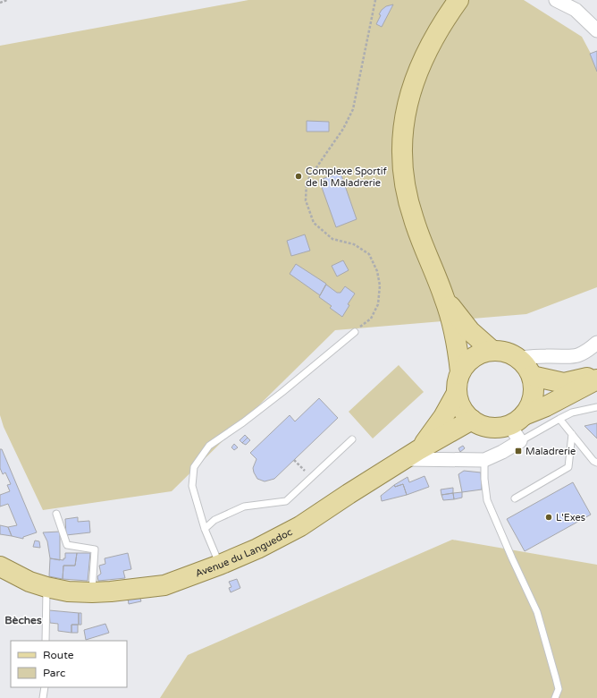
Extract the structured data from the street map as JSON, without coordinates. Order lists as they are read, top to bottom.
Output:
{
  "streets": {
    "main road": ["Avenue du Languedoc"]
  },
  "districts": ["Bèches"],
  "places": {
    "other": ["Complexe Sportif de la Maladrerie", "L'Exes"],
    "transit": ["Maladrerie"]
  },
  "legend": ["Route", "Parc"]
}
